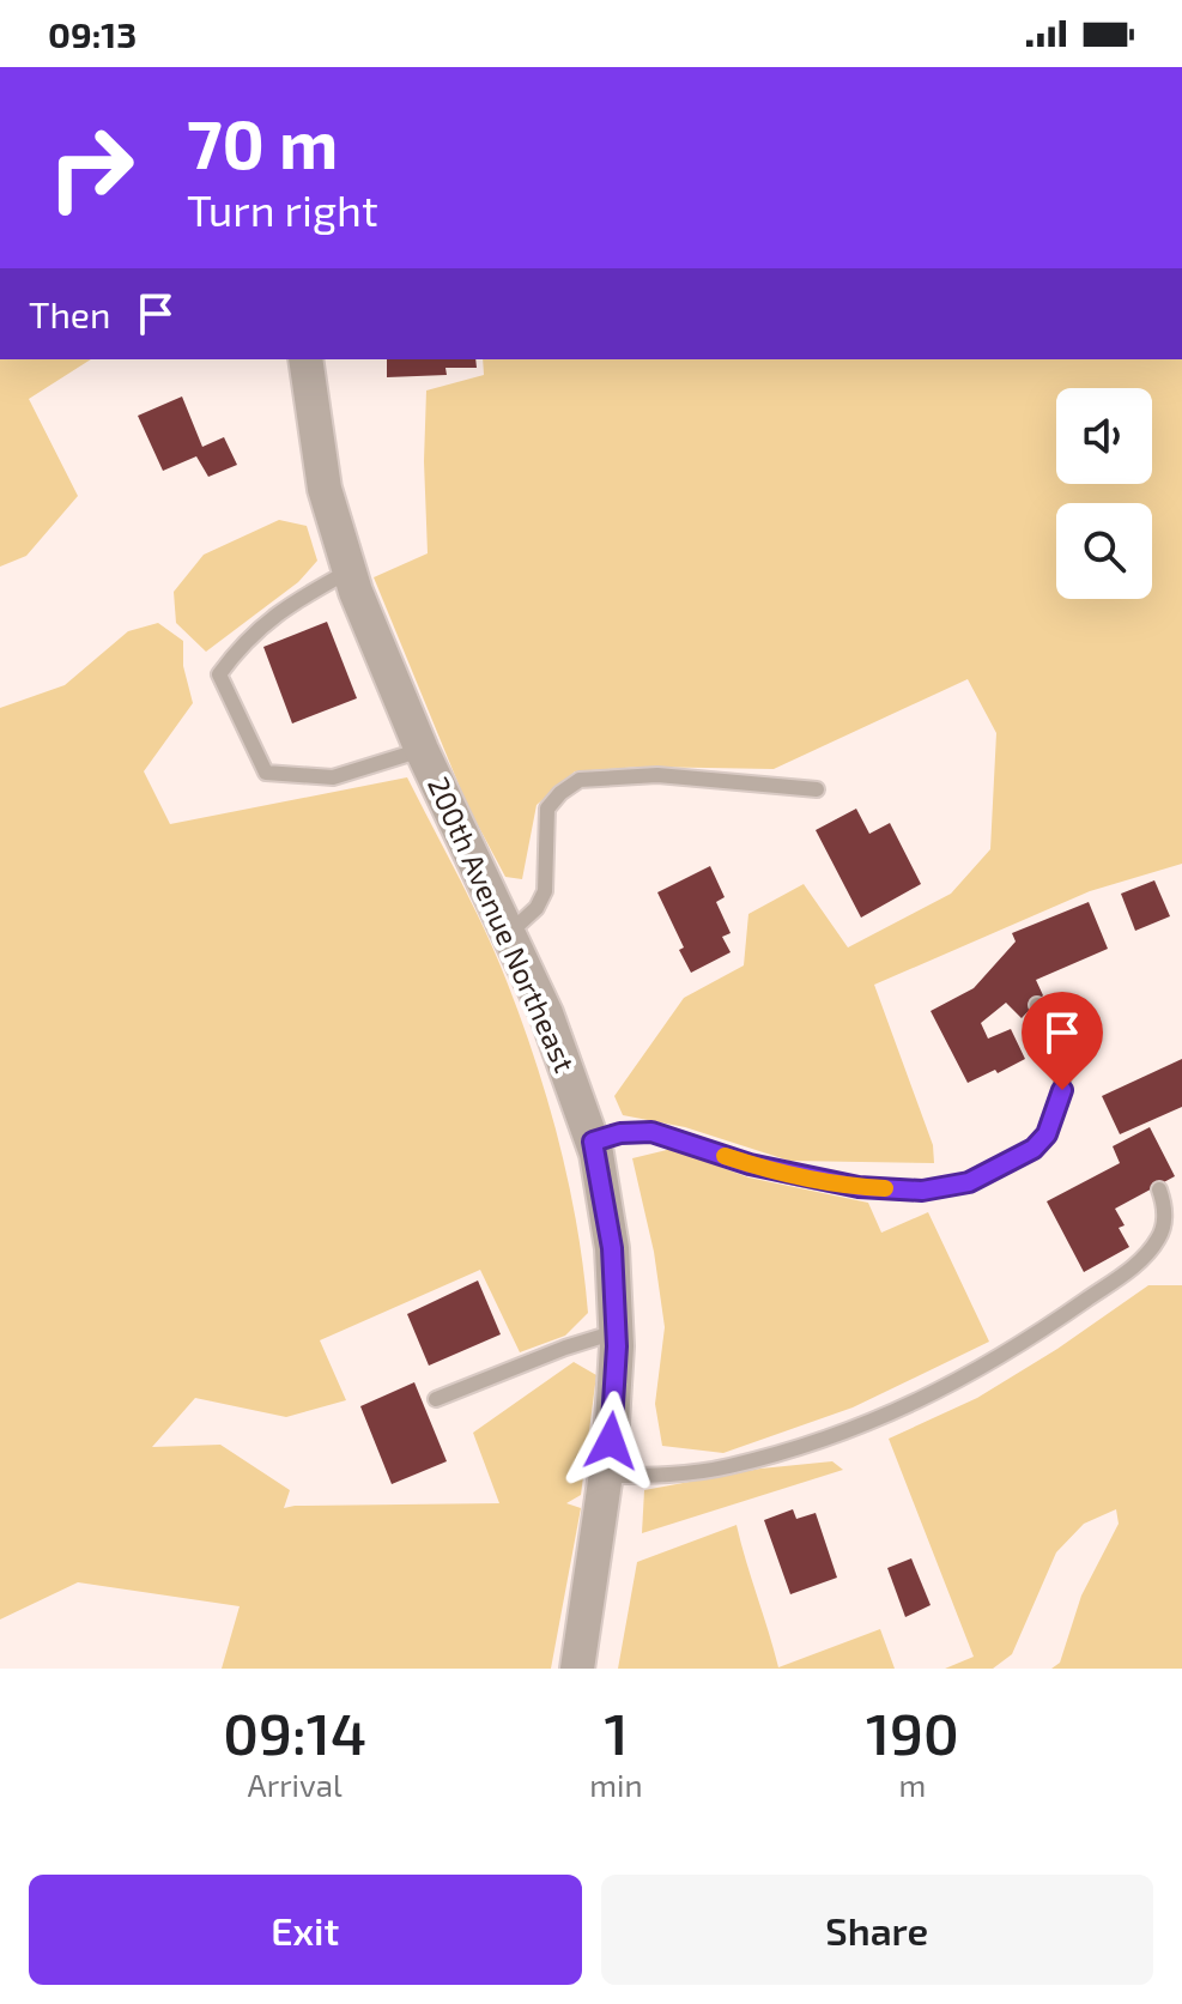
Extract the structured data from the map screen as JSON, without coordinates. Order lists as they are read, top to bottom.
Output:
{
  "streets": {
    "street": ["200th Avenue Northeast"]
  },
  "page": {
    "status": "09:13",
    "turn": ["70 m", "Turn right"],
    "then": "Then",
    "eta": [
      "09:14",
      "Arrival",
      "1",
      "min",
      "190",
      "m"
    ],
    "buttons": ["Exit", "Share"]
  }
}
